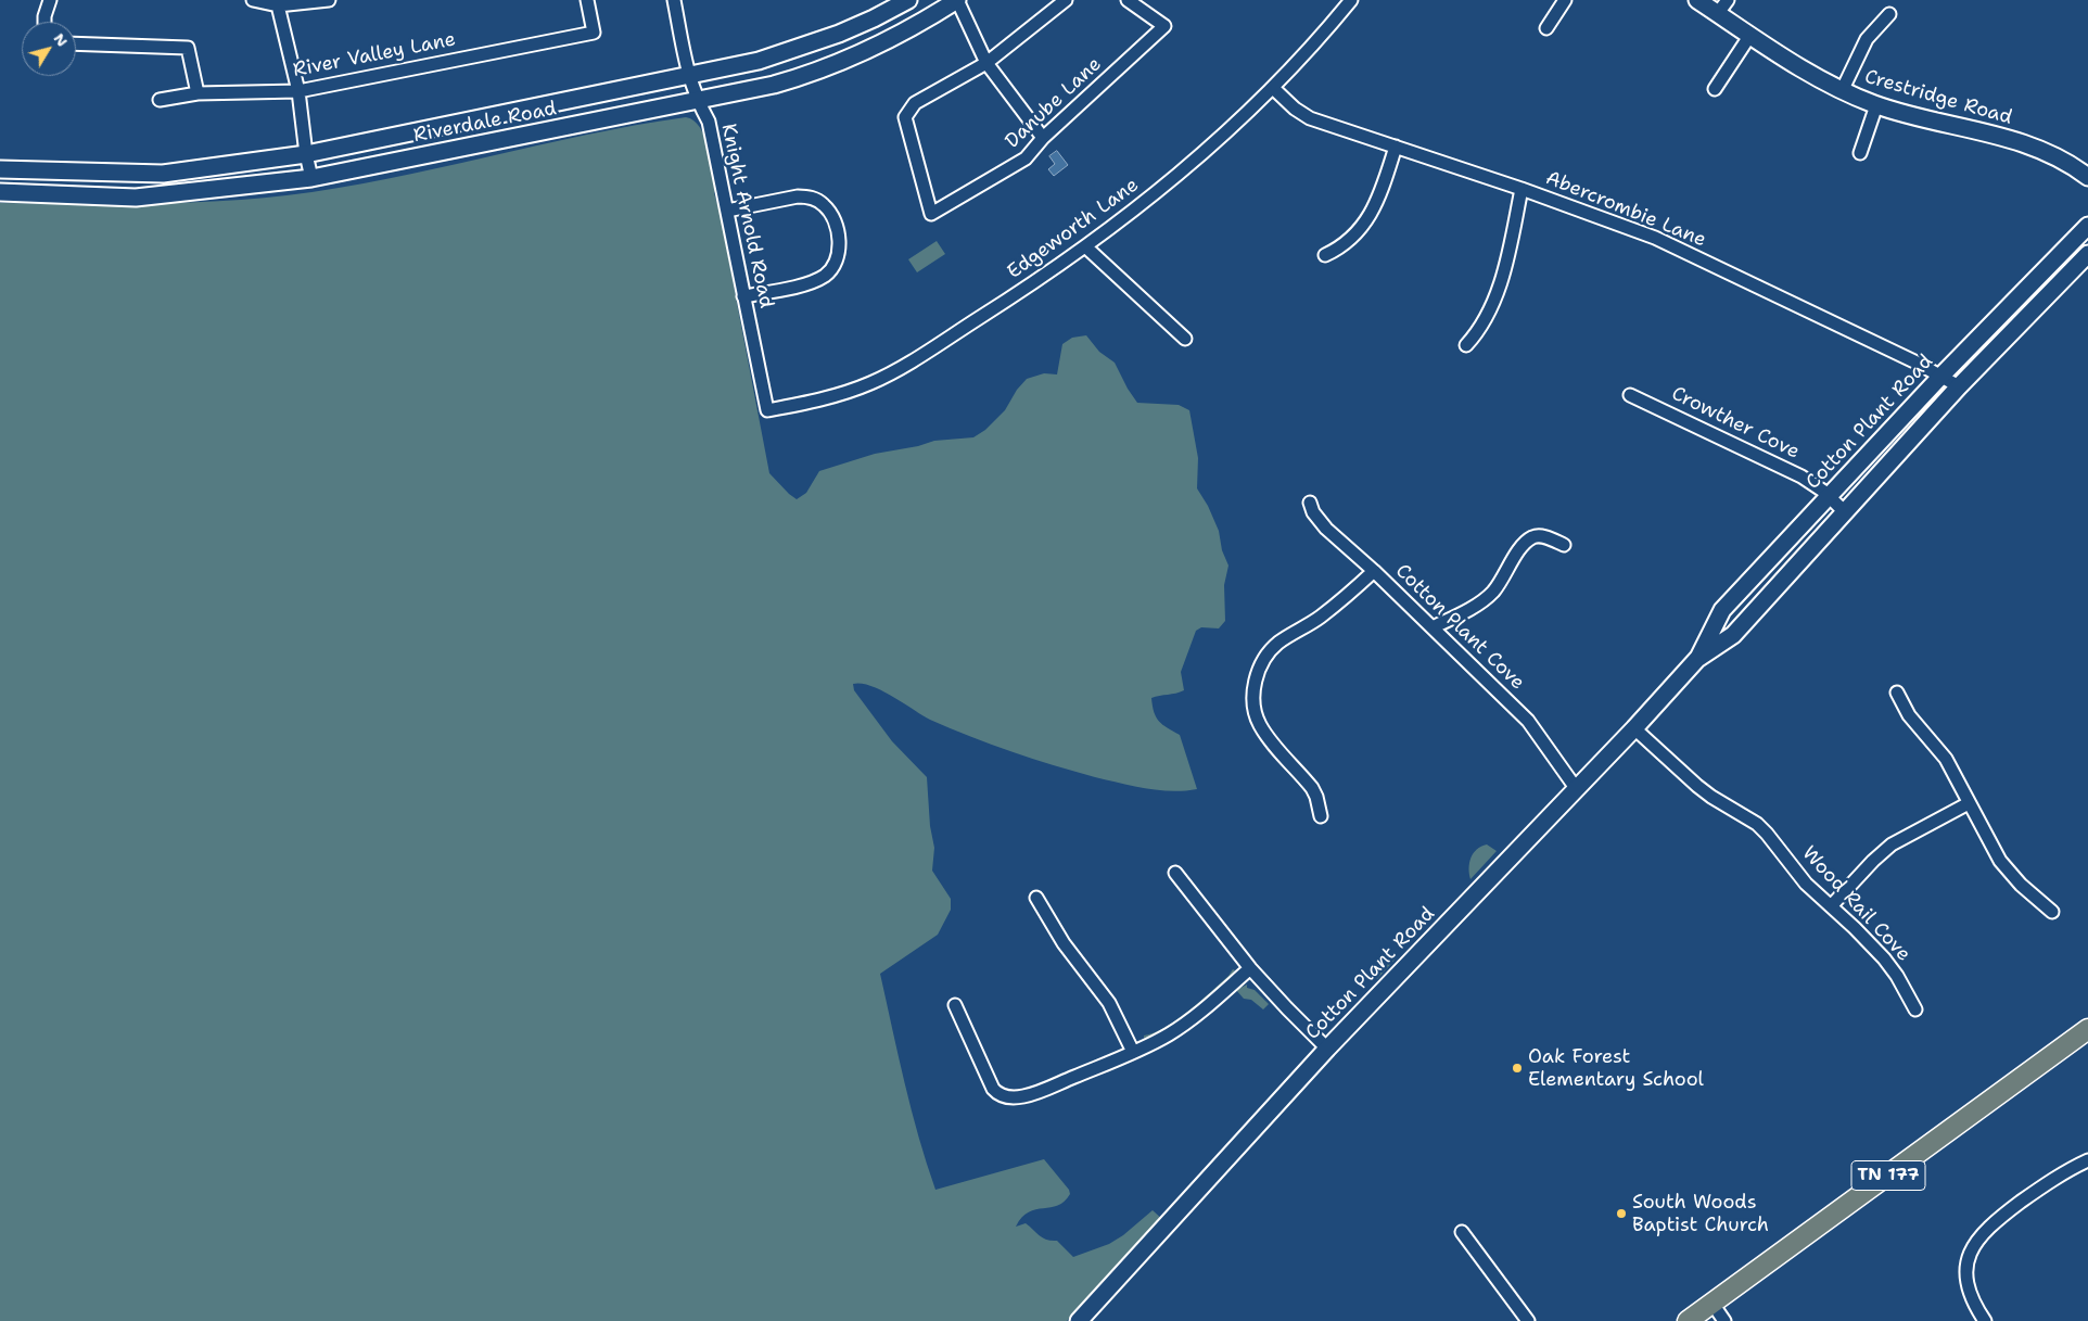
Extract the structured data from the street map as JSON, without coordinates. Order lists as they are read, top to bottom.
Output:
{
  "streets": {
    "main road": ["TN 177"],
    "street": [
      "River Valley Lane",
      "Crestridge Road",
      "Danube Lane",
      "Riverdale Road",
      "Abercrombie Lane",
      "Knight Arnold Road",
      "Edgeworth Lane",
      "Cotton Plant Road",
      "Crowther Cove",
      "Cotton Plant Cove",
      "Wood Rail Cove"
    ]
  },
  "crossings": [
    ["Riverdale Road", "Knight Arnold Road"],
    ["Abercrombie Lane", "Edgeworth Lane"],
    ["Abercrombie Lane", "Cotton Plant Road"],
    ["Knight Arnold Road", "Edgeworth Lane"],
    ["Cotton Plant Road", "Crowther Cove"],
    ["Cotton Plant Road", "Cotton Plant Cove"],
    ["Cotton Plant Road", "Wood Rail Cove"]
  ],
  "places": ["Oak Forest Elementary School", "South Woods Baptist Church"],
  "north": "top right"
}
